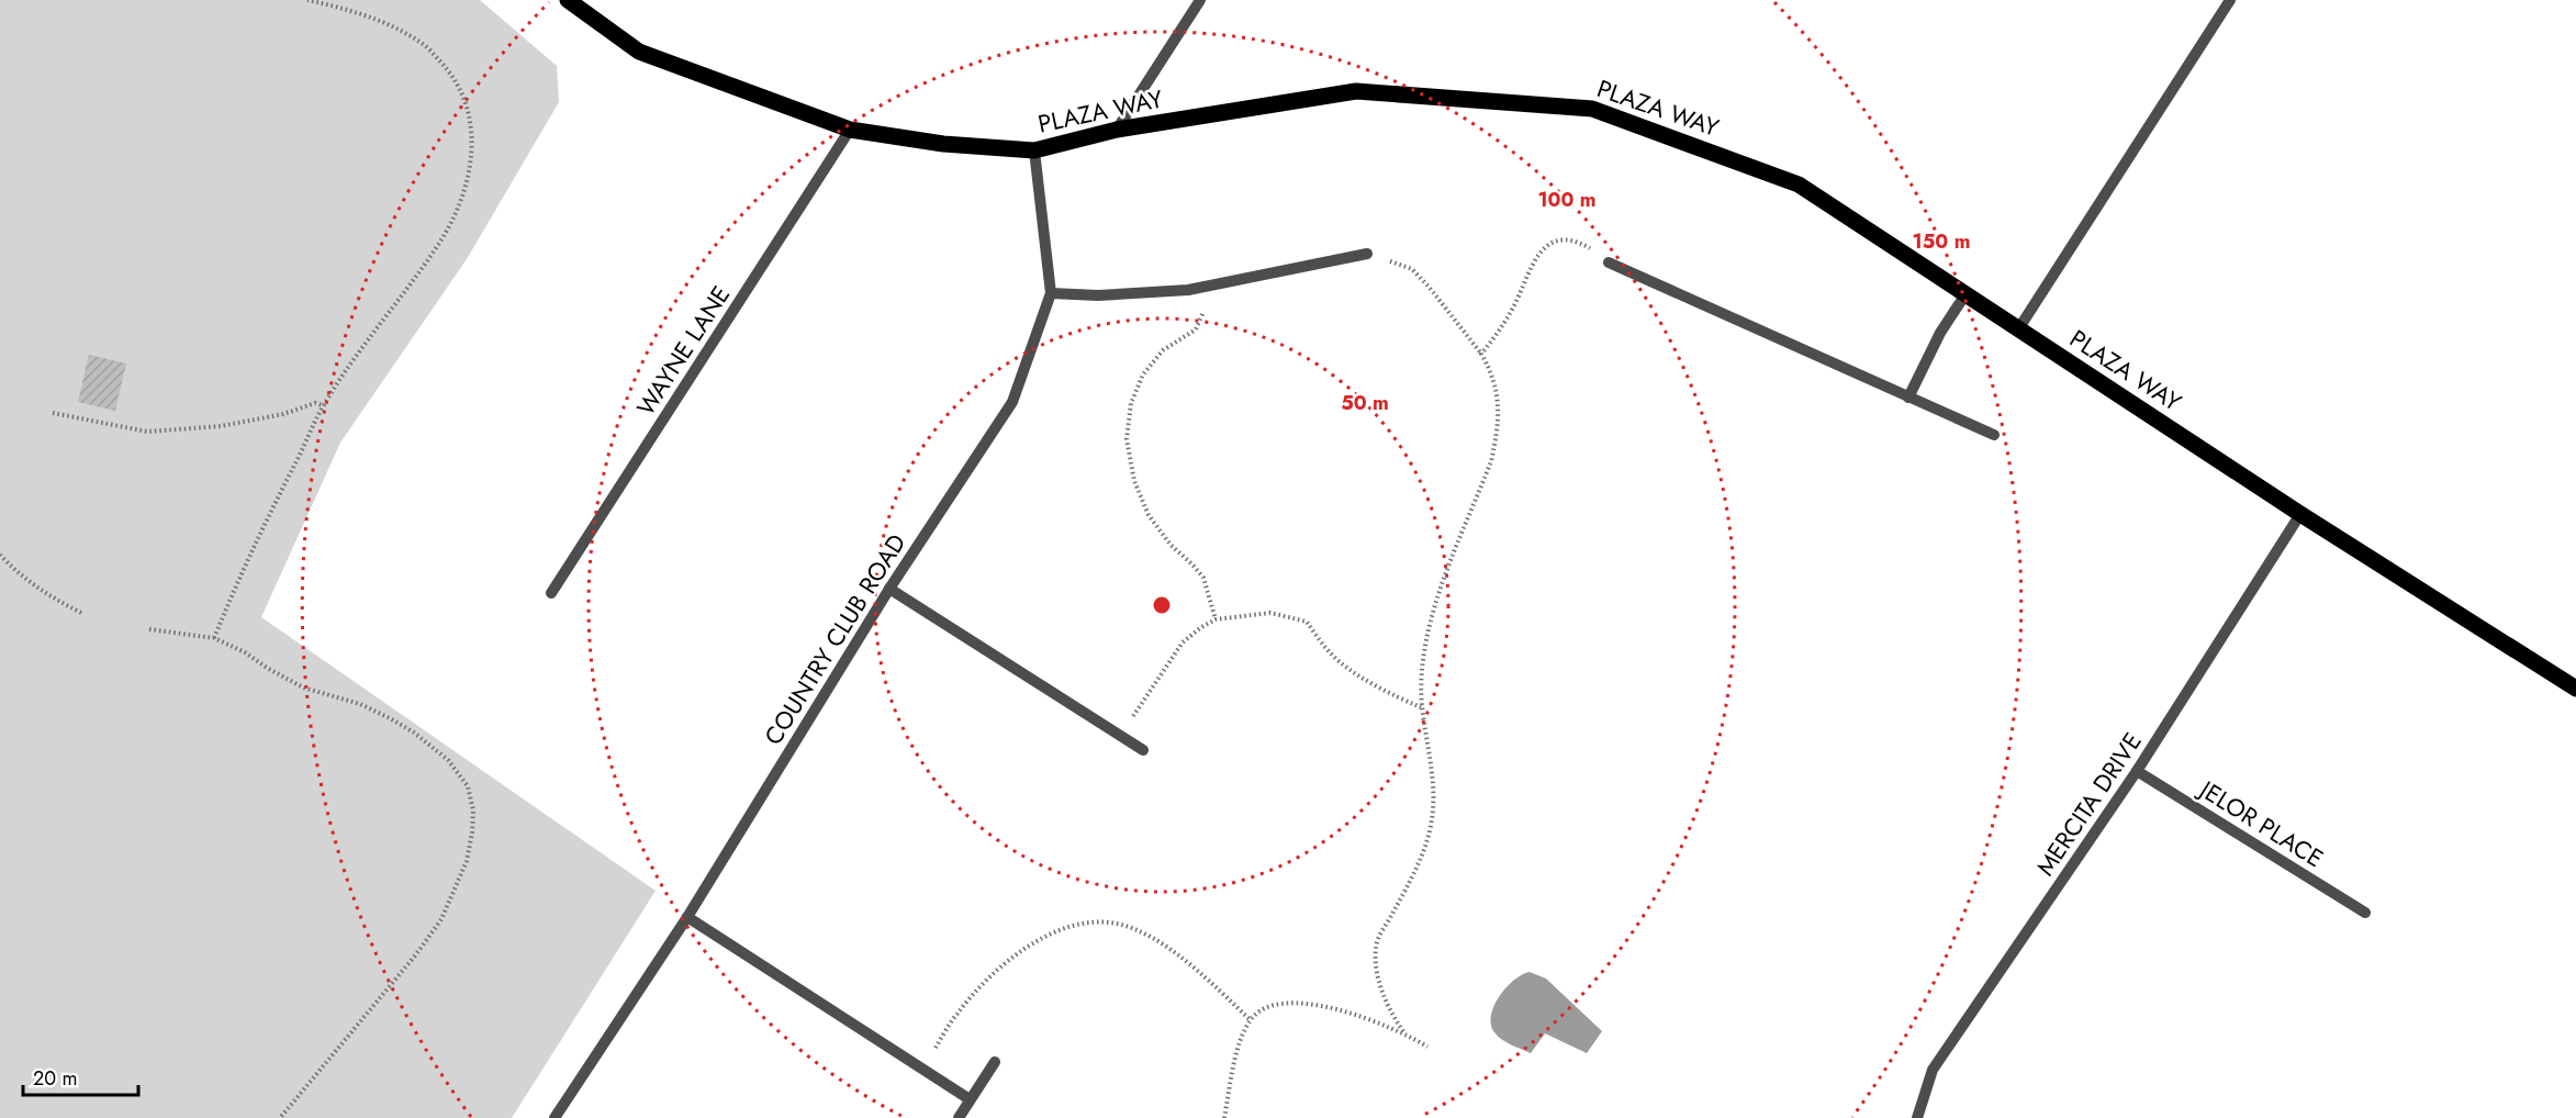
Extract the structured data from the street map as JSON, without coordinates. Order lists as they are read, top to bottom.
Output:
{
  "streets": {
    "main road": ["PLAZA WAY"],
    "street": [
      "WAYNE LANE",
      "COUNTRY CLUB ROAD",
      "MERCITA DRIVE",
      "JELOR PLACE"
    ]
  },
  "crossings": [
    ["PLAZA WAY", "WAYNE LANE"],
    ["PLAZA WAY", "COUNTRY CLUB ROAD"],
    ["PLAZA WAY", "MERCITA DRIVE"],
    ["MERCITA DRIVE", "JELOR PLACE"]
  ],
  "scale_bar": "20 m",
  "rings": ["100 m", "150 m", "50 m"]
}
